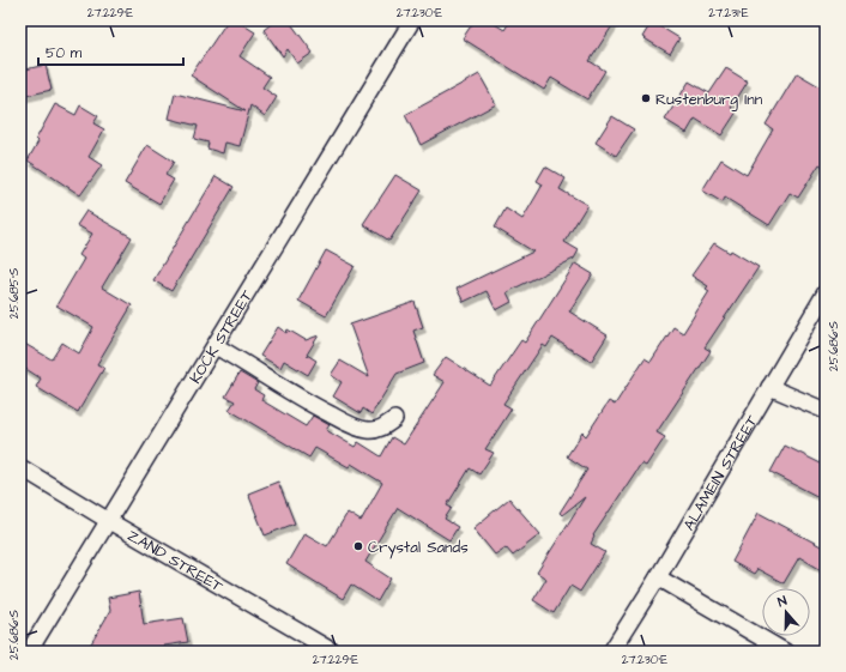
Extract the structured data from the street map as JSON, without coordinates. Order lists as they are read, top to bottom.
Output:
{
  "streets": {
    "street": ["KOCK STREET", "ALAMEIN STREET", "ZAND STREET"]
  },
  "crossings": [
    ["KOCK STREET", "ZAND STREET"]
  ],
  "places": ["Rustenburg Inn", "Crystal Sands"],
  "scale_bar": "50 m",
  "north": "top",
  "coordinates": [
    "27.229°E",
    "27.230°E",
    "27.231°E",
    "25.685°S",
    "25.686°S"
  ]
}
